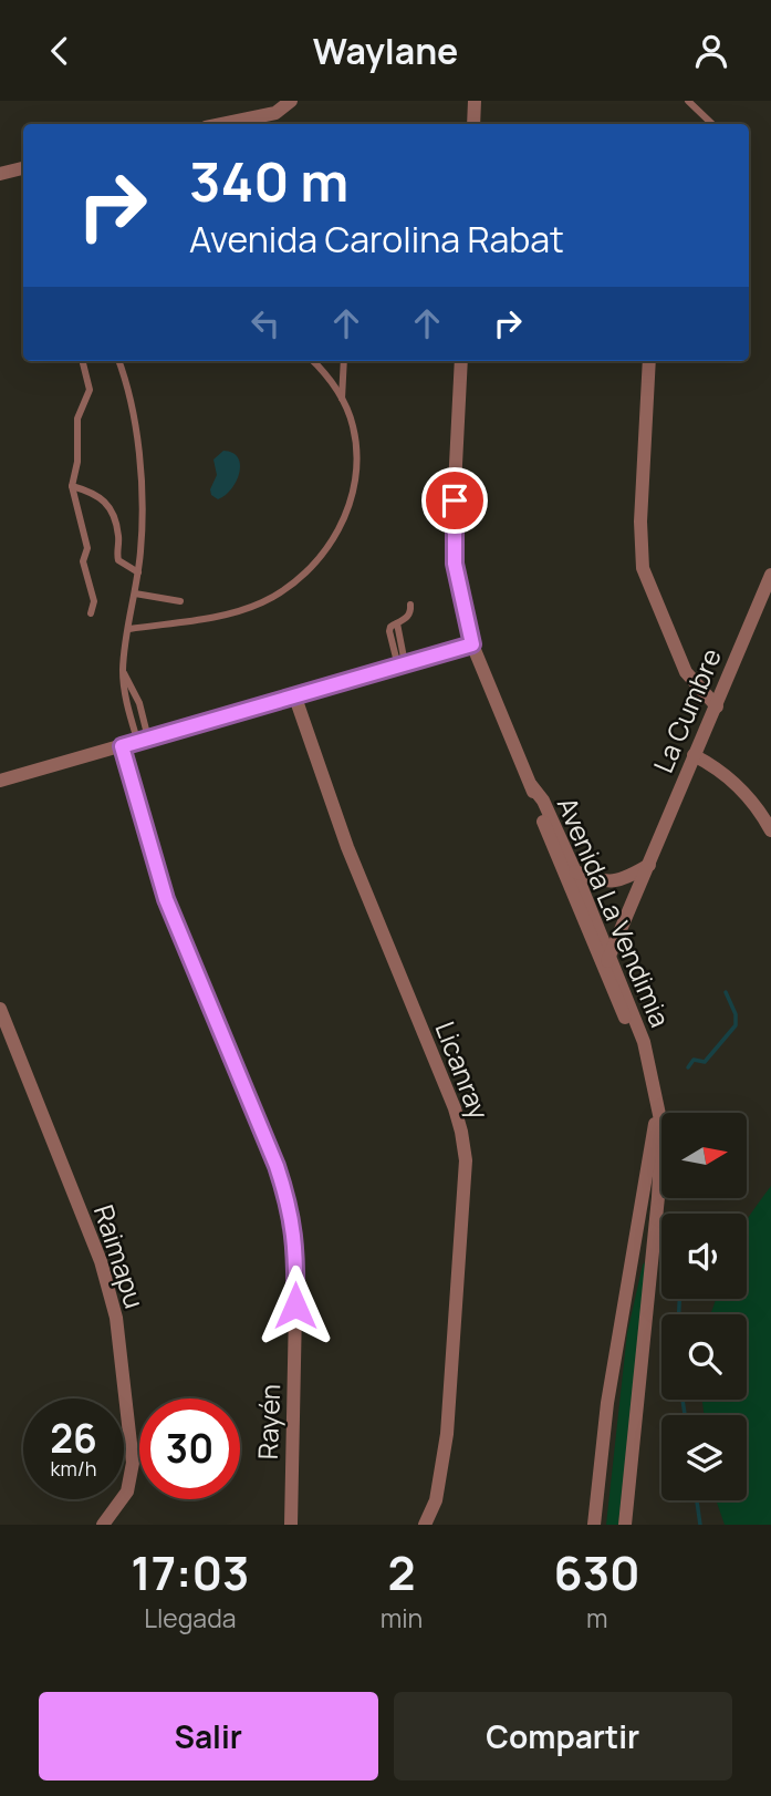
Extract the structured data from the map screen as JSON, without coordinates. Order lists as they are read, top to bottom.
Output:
{
  "streets": {
    "street": [
      "La Cumbre",
      "Avenida La Vendimia",
      "Licanray",
      "Raimapu",
      "Rayén"
    ]
  },
  "crossings": [
    ["La Cumbre", "Avenida La Vendimia"]
  ],
  "north": "right",
  "page": {
    "header": "Waylane",
    "turn": ["340 m", "Avenida Carolina Rabat"],
    "speed": "26 km/h",
    "limit": "30",
    "eta": [
      "17:03",
      "Llegada",
      "2",
      "min",
      "630",
      "m"
    ],
    "buttons": ["Salir", "Compartir"]
  }
}
